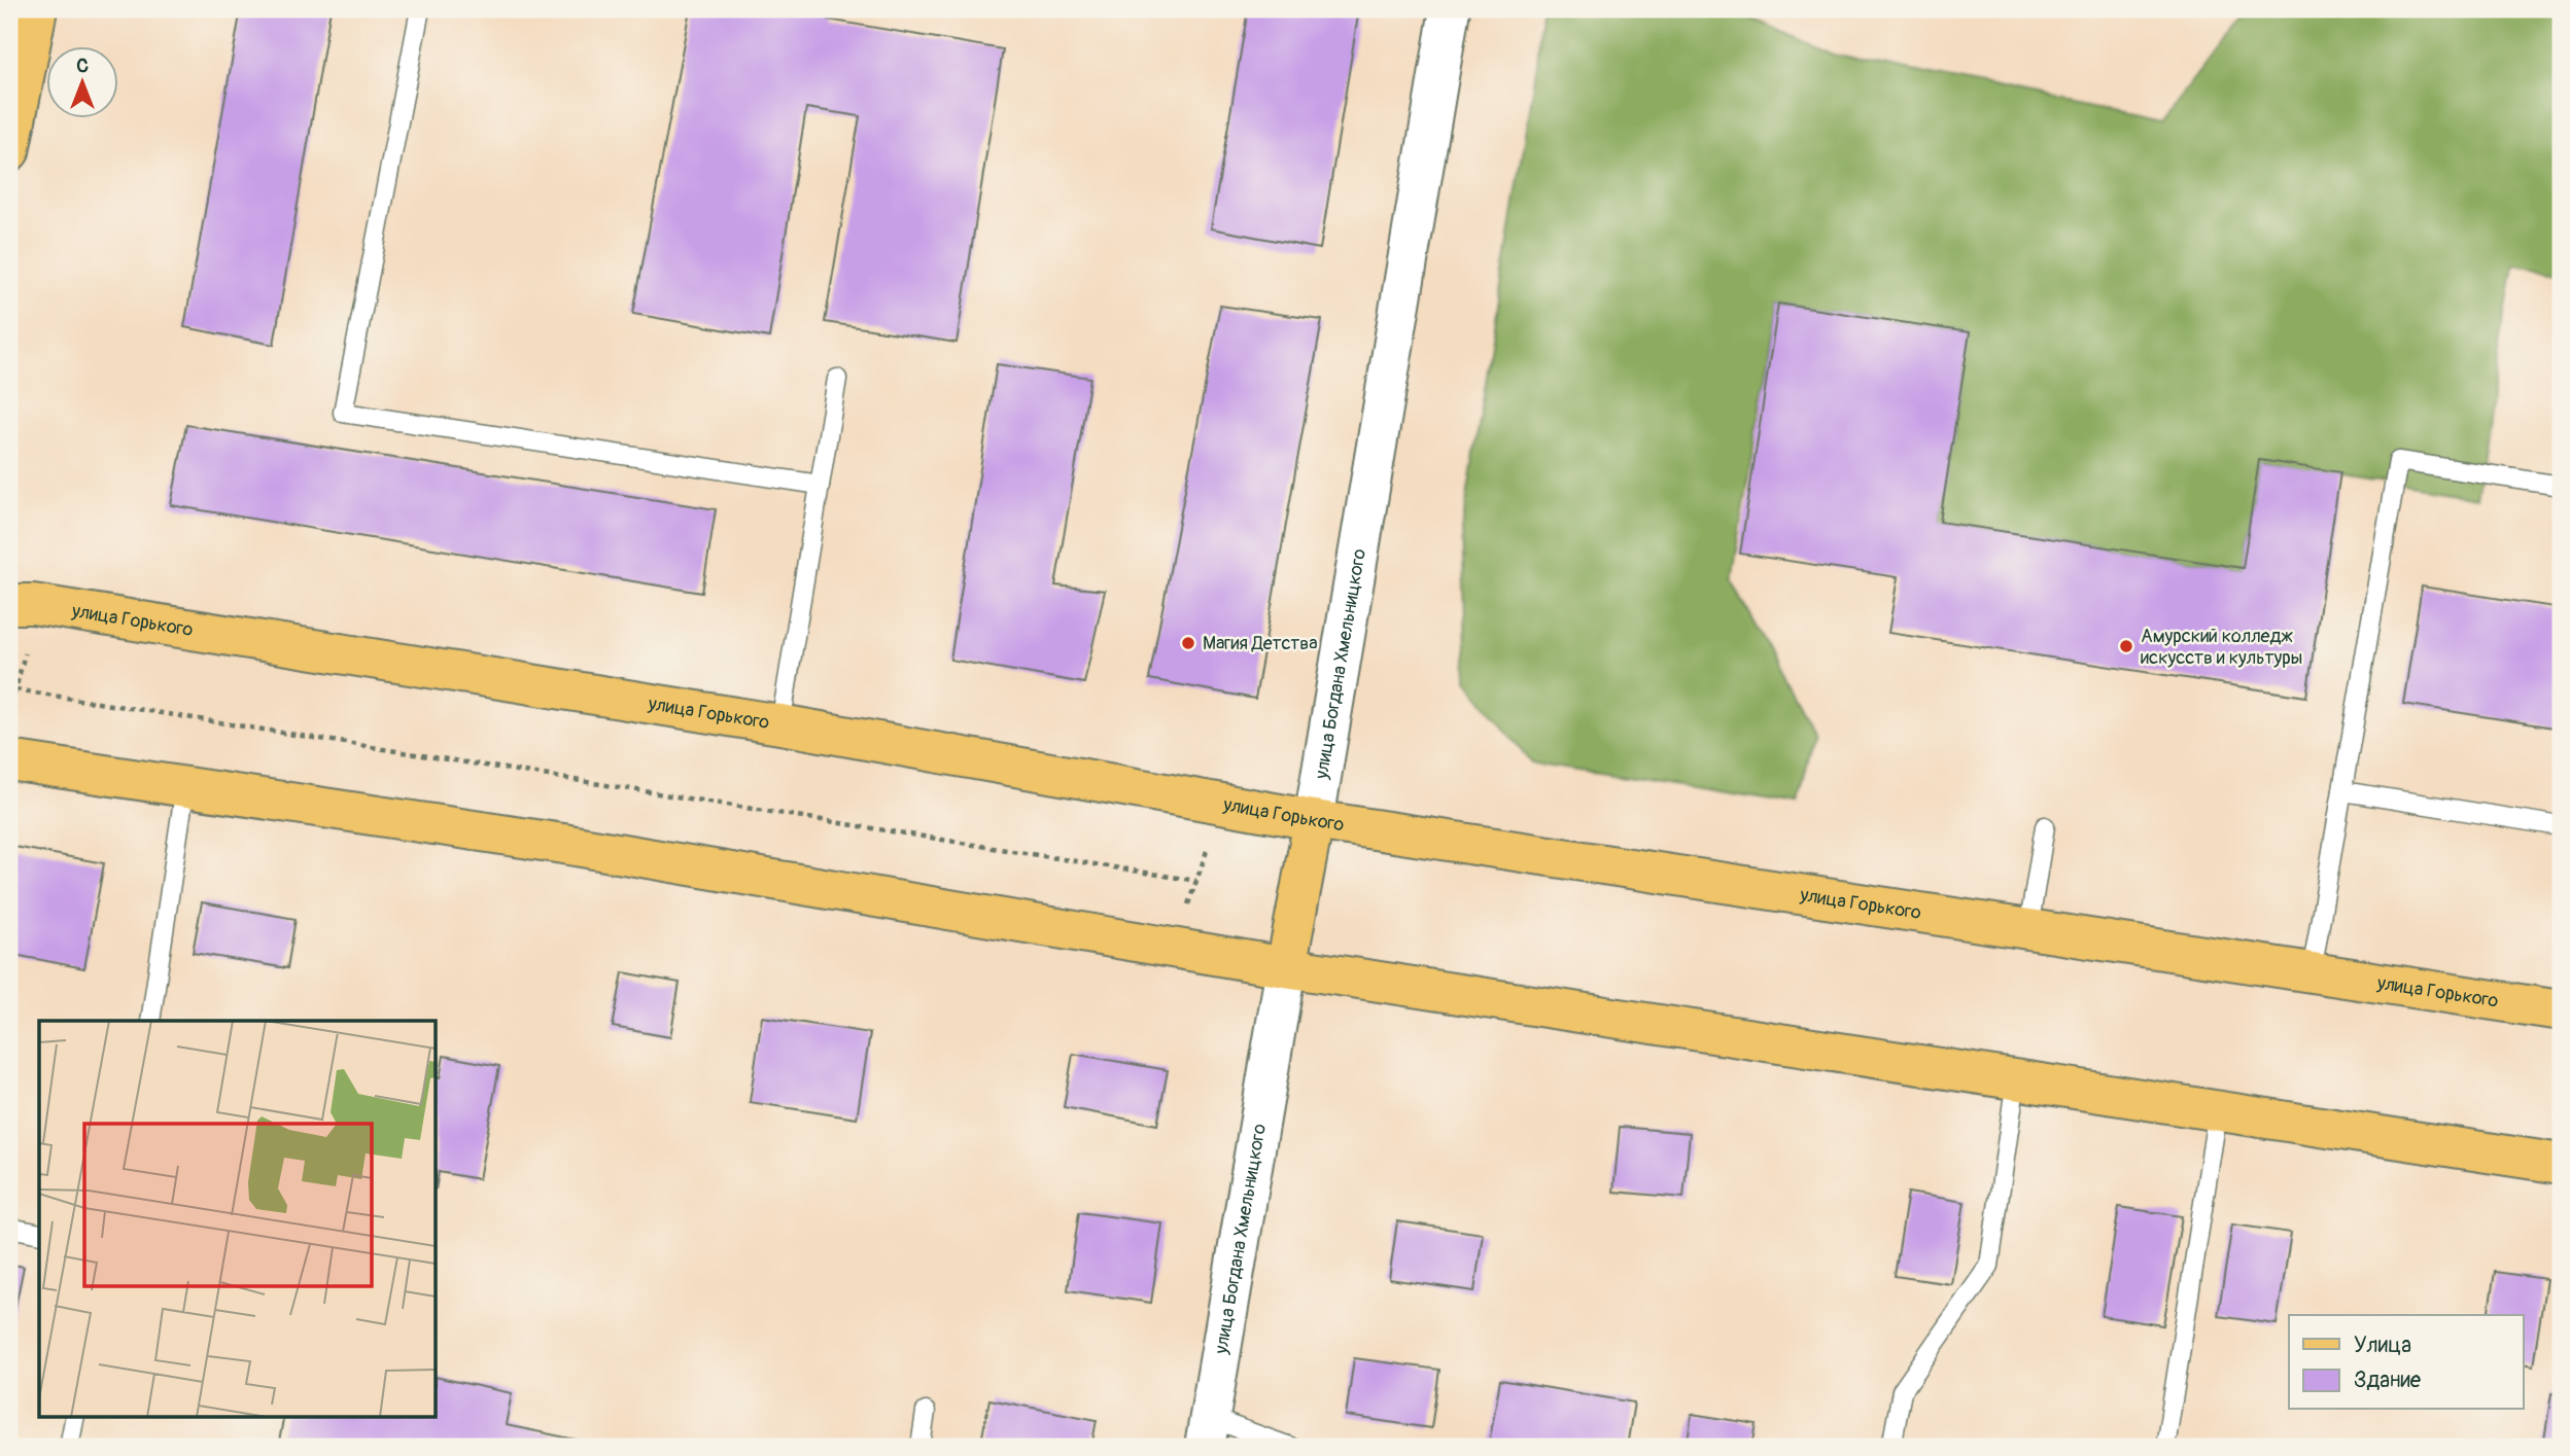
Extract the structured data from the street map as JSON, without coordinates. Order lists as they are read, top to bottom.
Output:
{
  "streets": {
    "main road": ["улица Горького", "улица Богдана Хмельницкого"]
  },
  "crossings": [
    ["улица Горького", "улица Богдана Хмельницкого"]
  ],
  "places": ["Магия Детства", "Амурский колледж искусств и культуры"],
  "legend": ["Улица", "Здание"],
  "north": "top"
}
